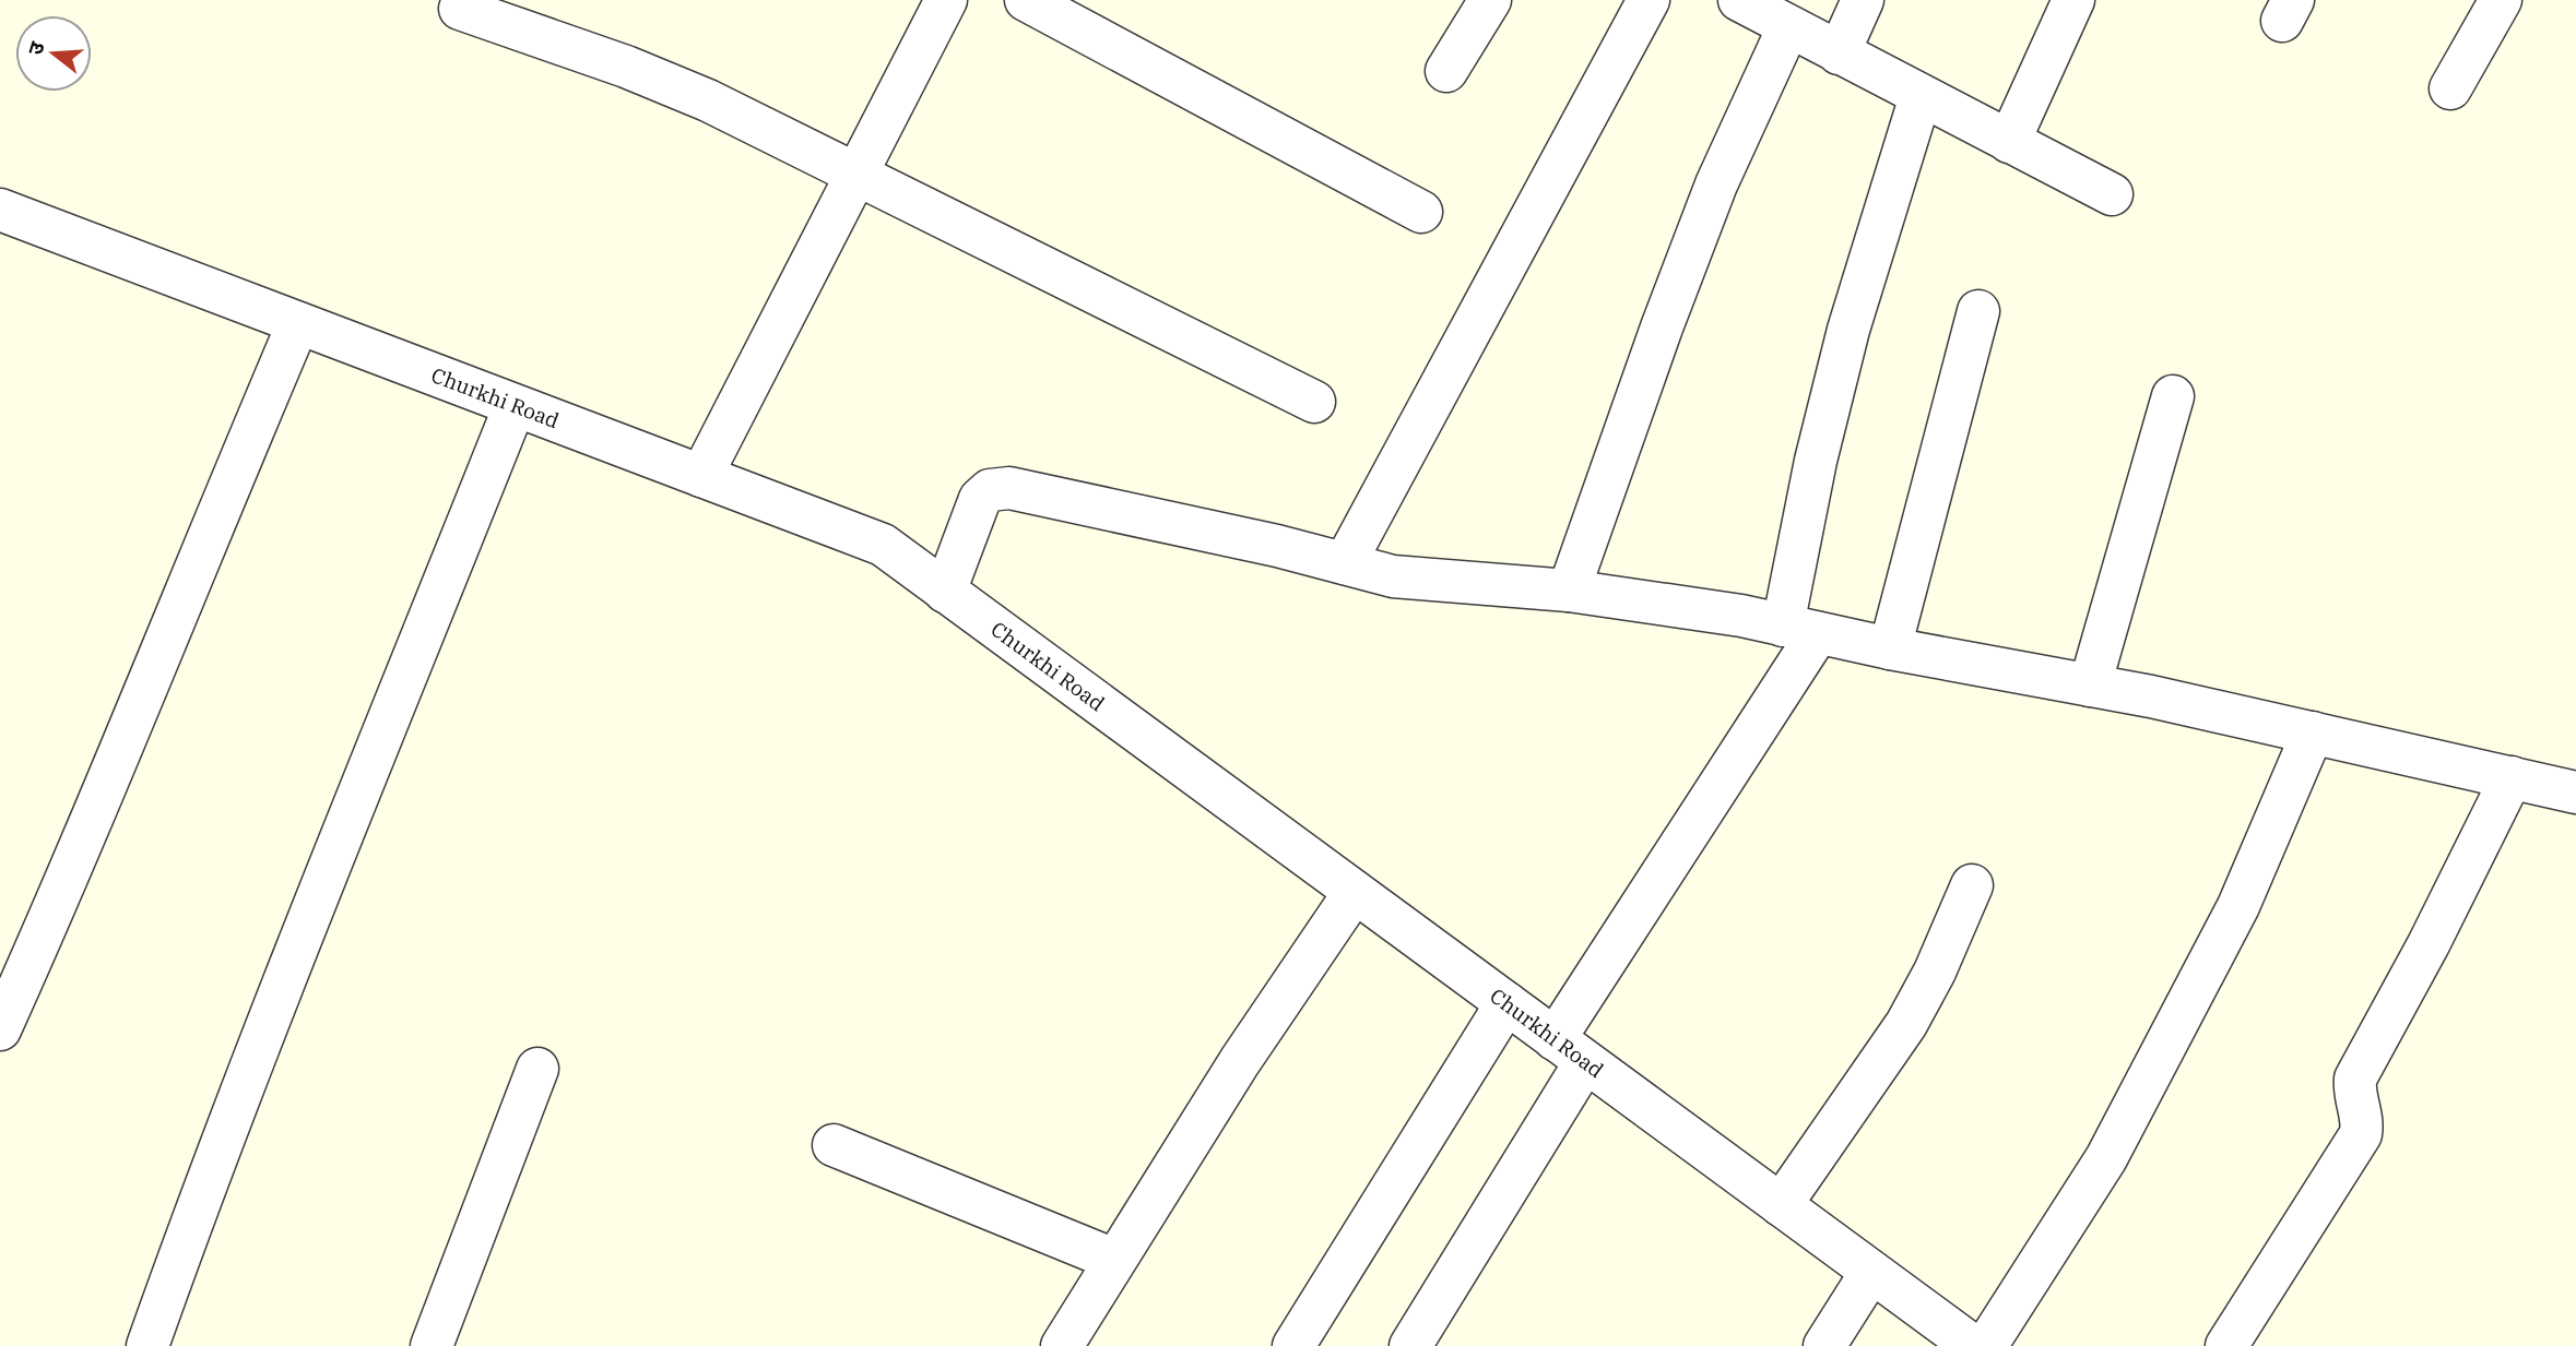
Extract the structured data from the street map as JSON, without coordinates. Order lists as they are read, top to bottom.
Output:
{
  "streets": {
    "street": ["Churkhi Road"]
  },
  "north": "left"
}
